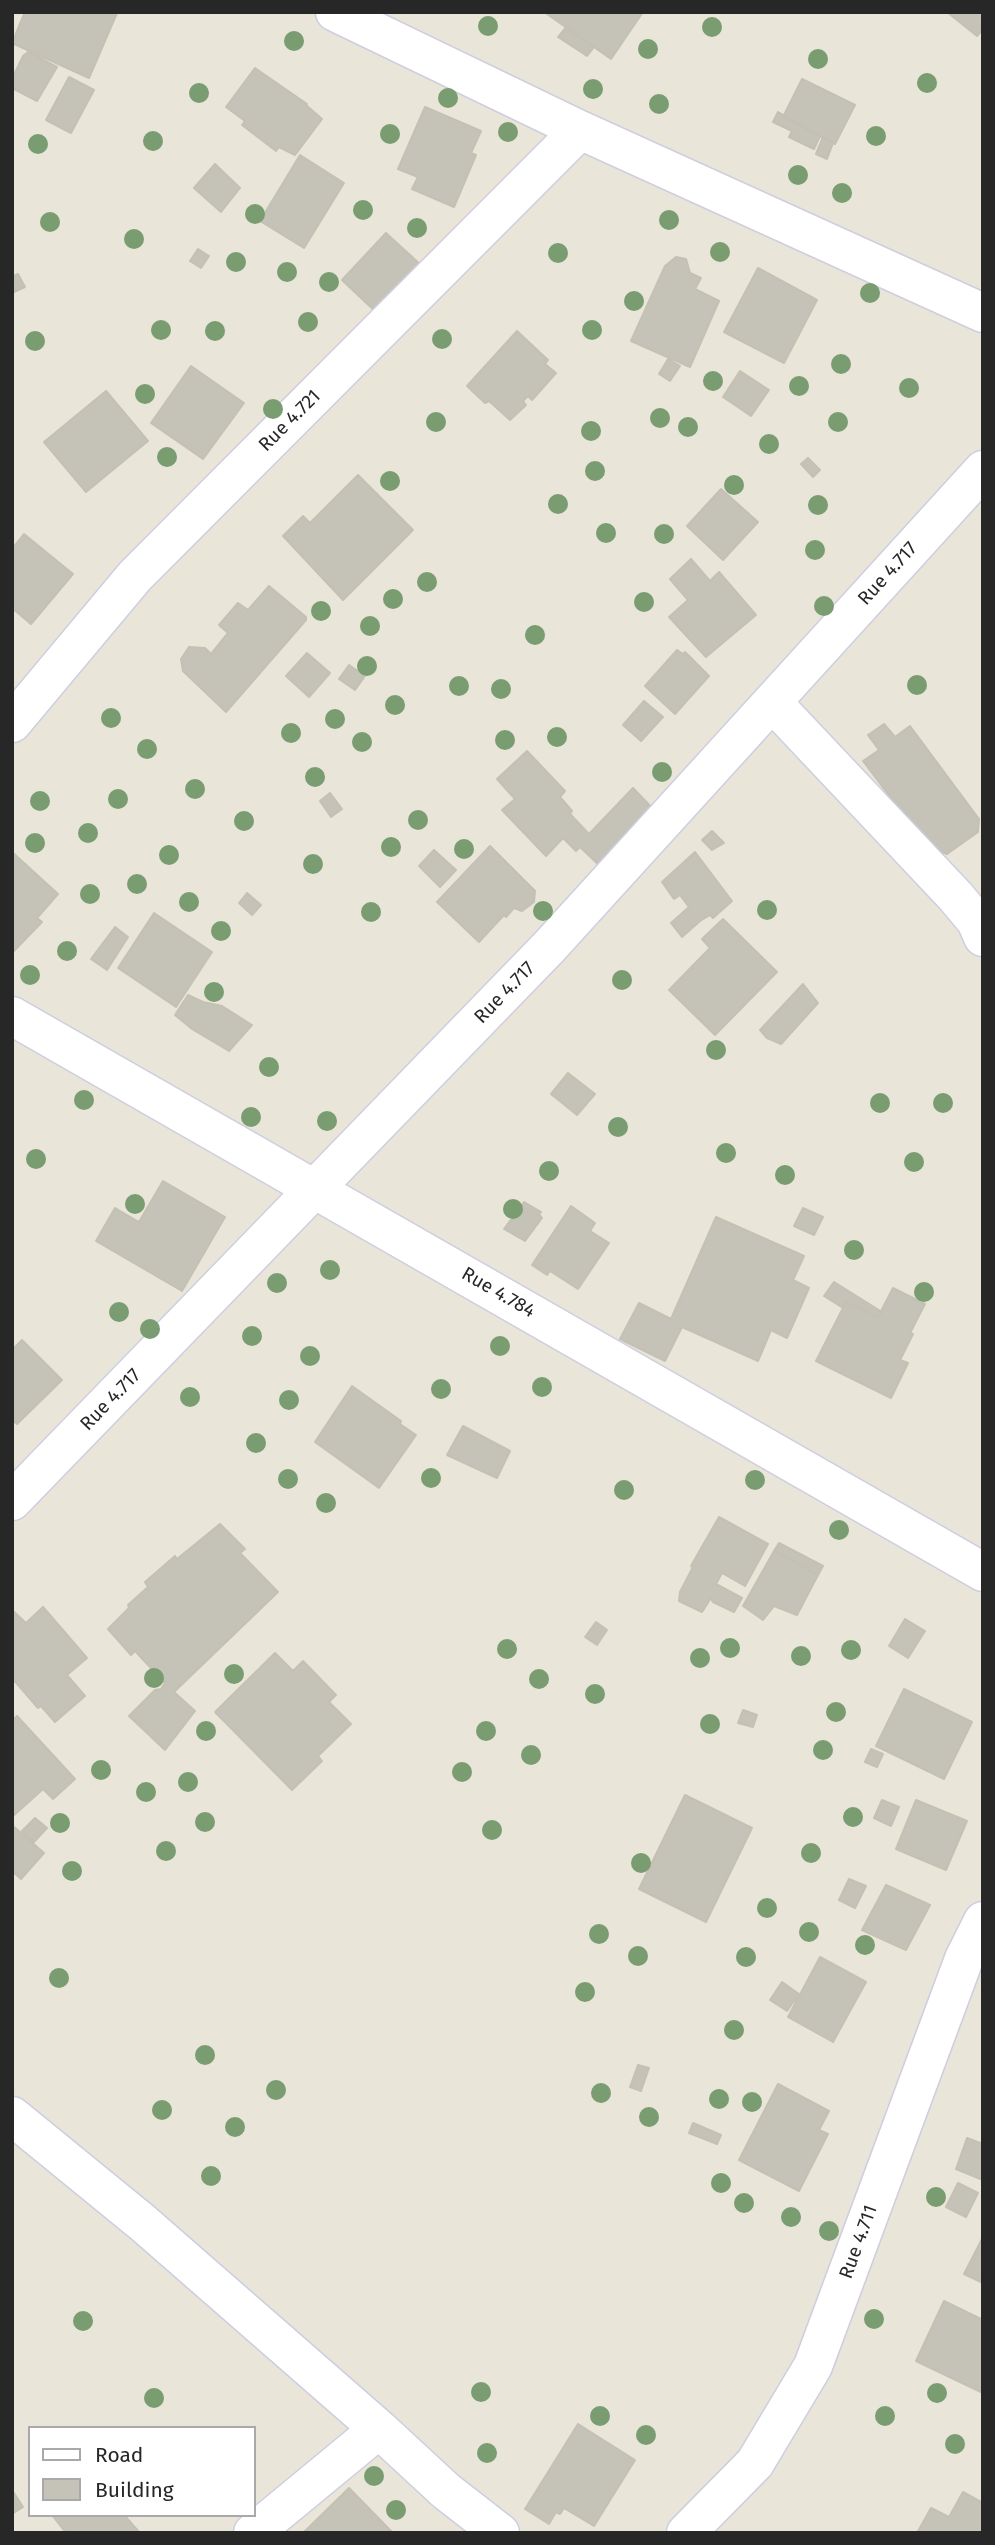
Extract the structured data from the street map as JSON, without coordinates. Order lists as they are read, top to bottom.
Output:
{
  "streets": {
    "street": [
      "Rue 4.721",
      "Rue 4.717",
      "Rue 4.784",
      "Rue 4.711"
    ]
  },
  "crossings": [
    ["Rue 4.717", "Rue 4.784"]
  ],
  "legend": ["Road", "Building"]
}
